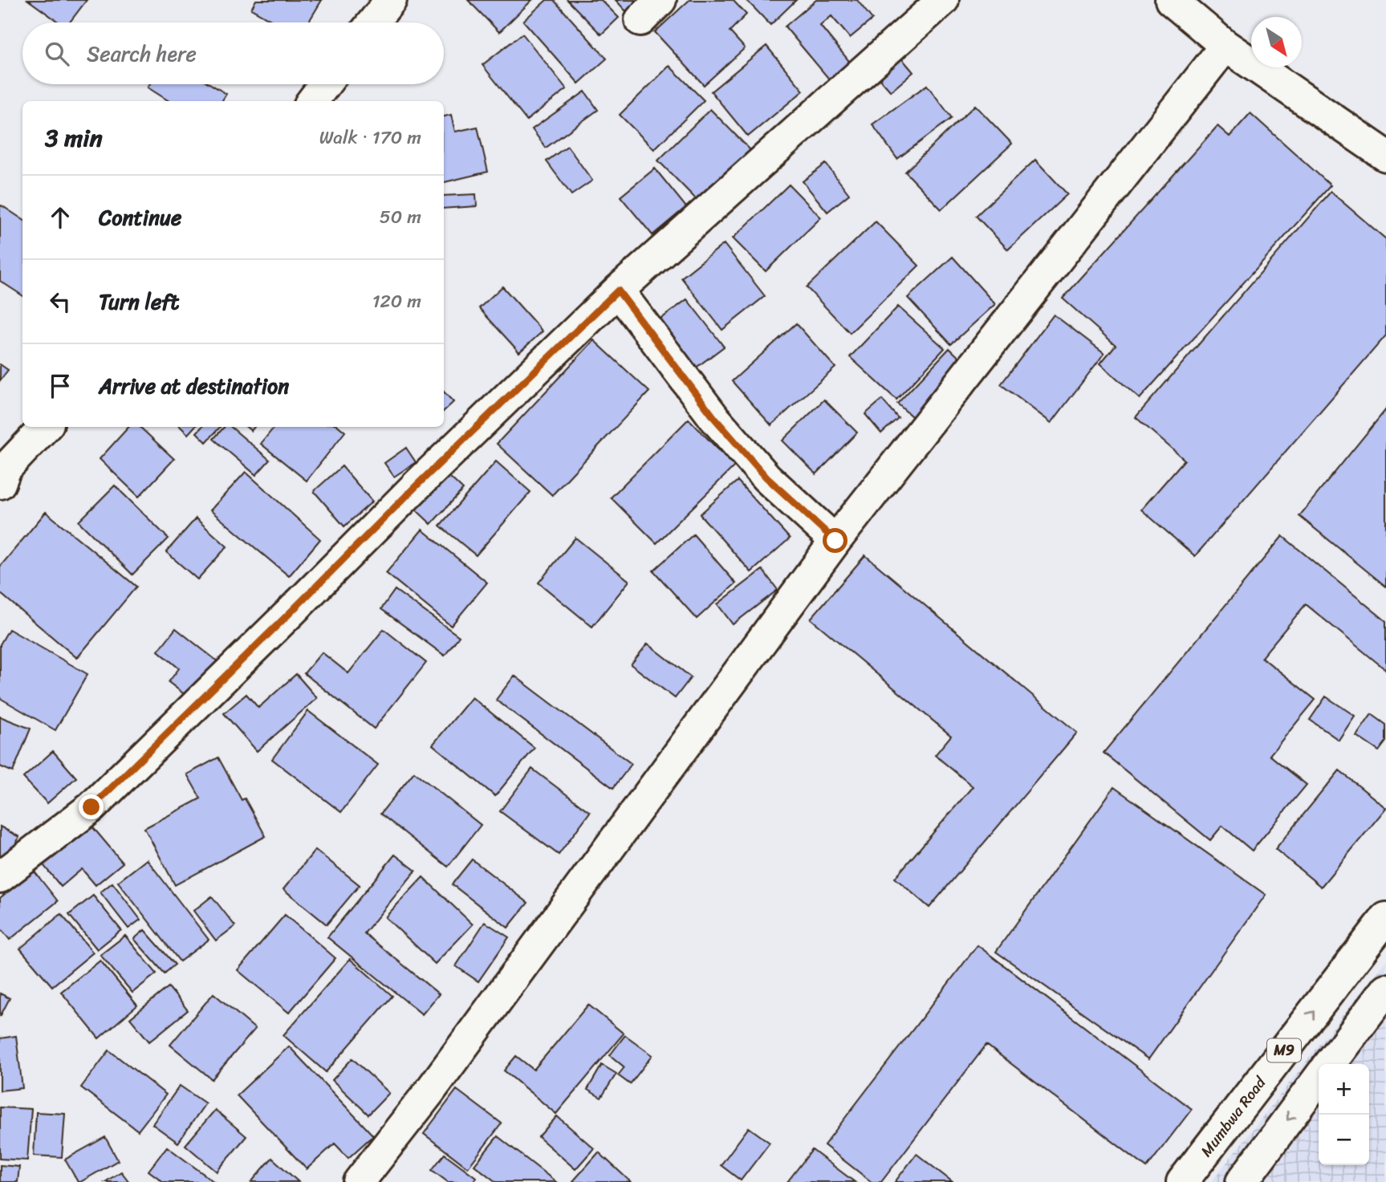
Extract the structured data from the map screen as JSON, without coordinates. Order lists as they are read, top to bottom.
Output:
{
  "streets": {
    "street": ["M9", "Mumbwa Road"]
  },
  "north": "bottom right",
  "page": {
    "search": "Search here",
    "heading": ["3 min", "Walk · 170 m"],
    "list": [
      ["Continue", "50 m"],
      ["Turn left", "120 m"],
      "Arrive at destination"
    ],
    "map_buttons": ["+", "−"]
  }
}
